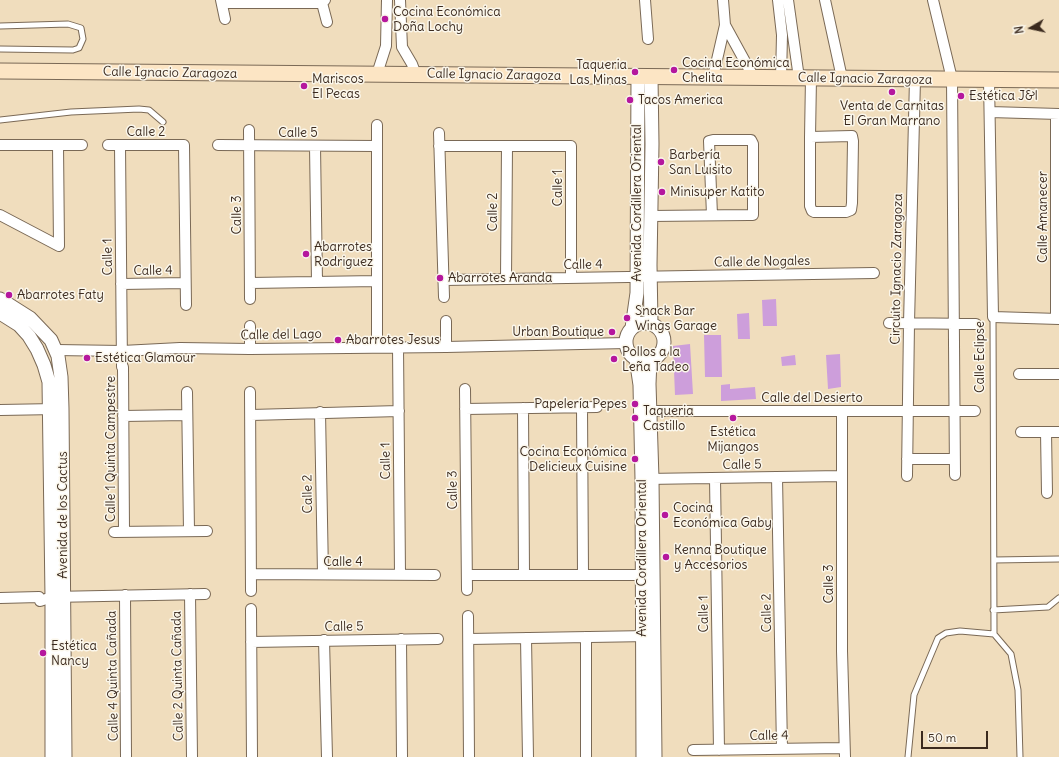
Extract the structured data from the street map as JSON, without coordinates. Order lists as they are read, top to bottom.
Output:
{
  "streets": {
    "main road": ["Calle Ignacio Zaragoza"],
    "street": [
      "Calle 2",
      "Calle 5",
      "Calle 1",
      "Avenida Cordillera Oriental",
      "Calle 3",
      "Calle Amanecer",
      "Calle de Nogales",
      "Calle 4",
      "Circuito Ignacio Zaragoza",
      "Calle del Lago",
      "Calle Eclipse",
      "Calle del Desierto",
      "Calle 1 Quinta Campestre",
      "Avenida de los Cactus",
      "Calle 4 Quinta Cañada",
      "Calle 2 Quinta Cañada"
    ]
  },
  "crossings": [
    ["Calle Ignacio Zaragoza", "Avenida Cordillera Oriental"],
    ["Calle Ignacio Zaragoza", "Circuito Ignacio Zaragoza"],
    ["Calle Ignacio Zaragoza", "Calle Eclipse"],
    ["Calle 2", "Calle 5"],
    ["Calle 2", "Calle 1"],
    ["Calle 2", "Calle 4"],
    ["Calle 5", "Calle 1"],
    ["Calle 5", "Avenida Cordillera Oriental"],
    ["Calle 5", "Calle 3"],
    ["Calle 1", "Calle 4"],
    ["Calle 1", "Calle del Lago"],
    ["Calle 1", "Calle 1 Quinta Campestre"],
    ["Avenida Cordillera Oriental", "Calle de Nogales"],
    ["Avenida Cordillera Oriental", "Calle 4"],
    ["Avenida Cordillera Oriental", "Calle del Lago"],
    ["Avenida Cordillera Oriental", "Calle del Desierto"],
    ["Calle 3", "Calle 4"],
    ["Calle 3", "Calle del Desierto"],
    ["Calle de Nogales", "Calle 4"],
    ["Circuito Ignacio Zaragoza", "Calle del Desierto"],
    ["Calle del Lago", "Avenida de los Cactus"]
  ],
  "places": [
    "Cocina Económica Doña Lochy",
    "Cocina Económica Chelita",
    "Taqueria Las Minas",
    "Mariscos El Pecas",
    "Venta de Carnitas El Gran Marrano",
    "Estética J&l",
    "Tacos America",
    "Barbería San Luisito",
    "Minisuper Katito",
    "Abarrotes Rodriguez",
    "Abarrotes Aranda",
    "Abarrotes Faty",
    "Snack Bar Wings Garage",
    "Urban Boutique",
    "Abarrotes Jesus",
    "Estética Glamour",
    "Pollos a la Leña Tadeo",
    "Papelería Pepes",
    "Taqueria Castillo",
    "Estética Mijangos",
    "Cocina Económica Delicieux Cuisine",
    "Cocina Económica Gaby",
    "Kenna Boutique y Accesorios",
    "Estética Nancy"
  ],
  "scale_bar": "50 m",
  "north": "left"
}
